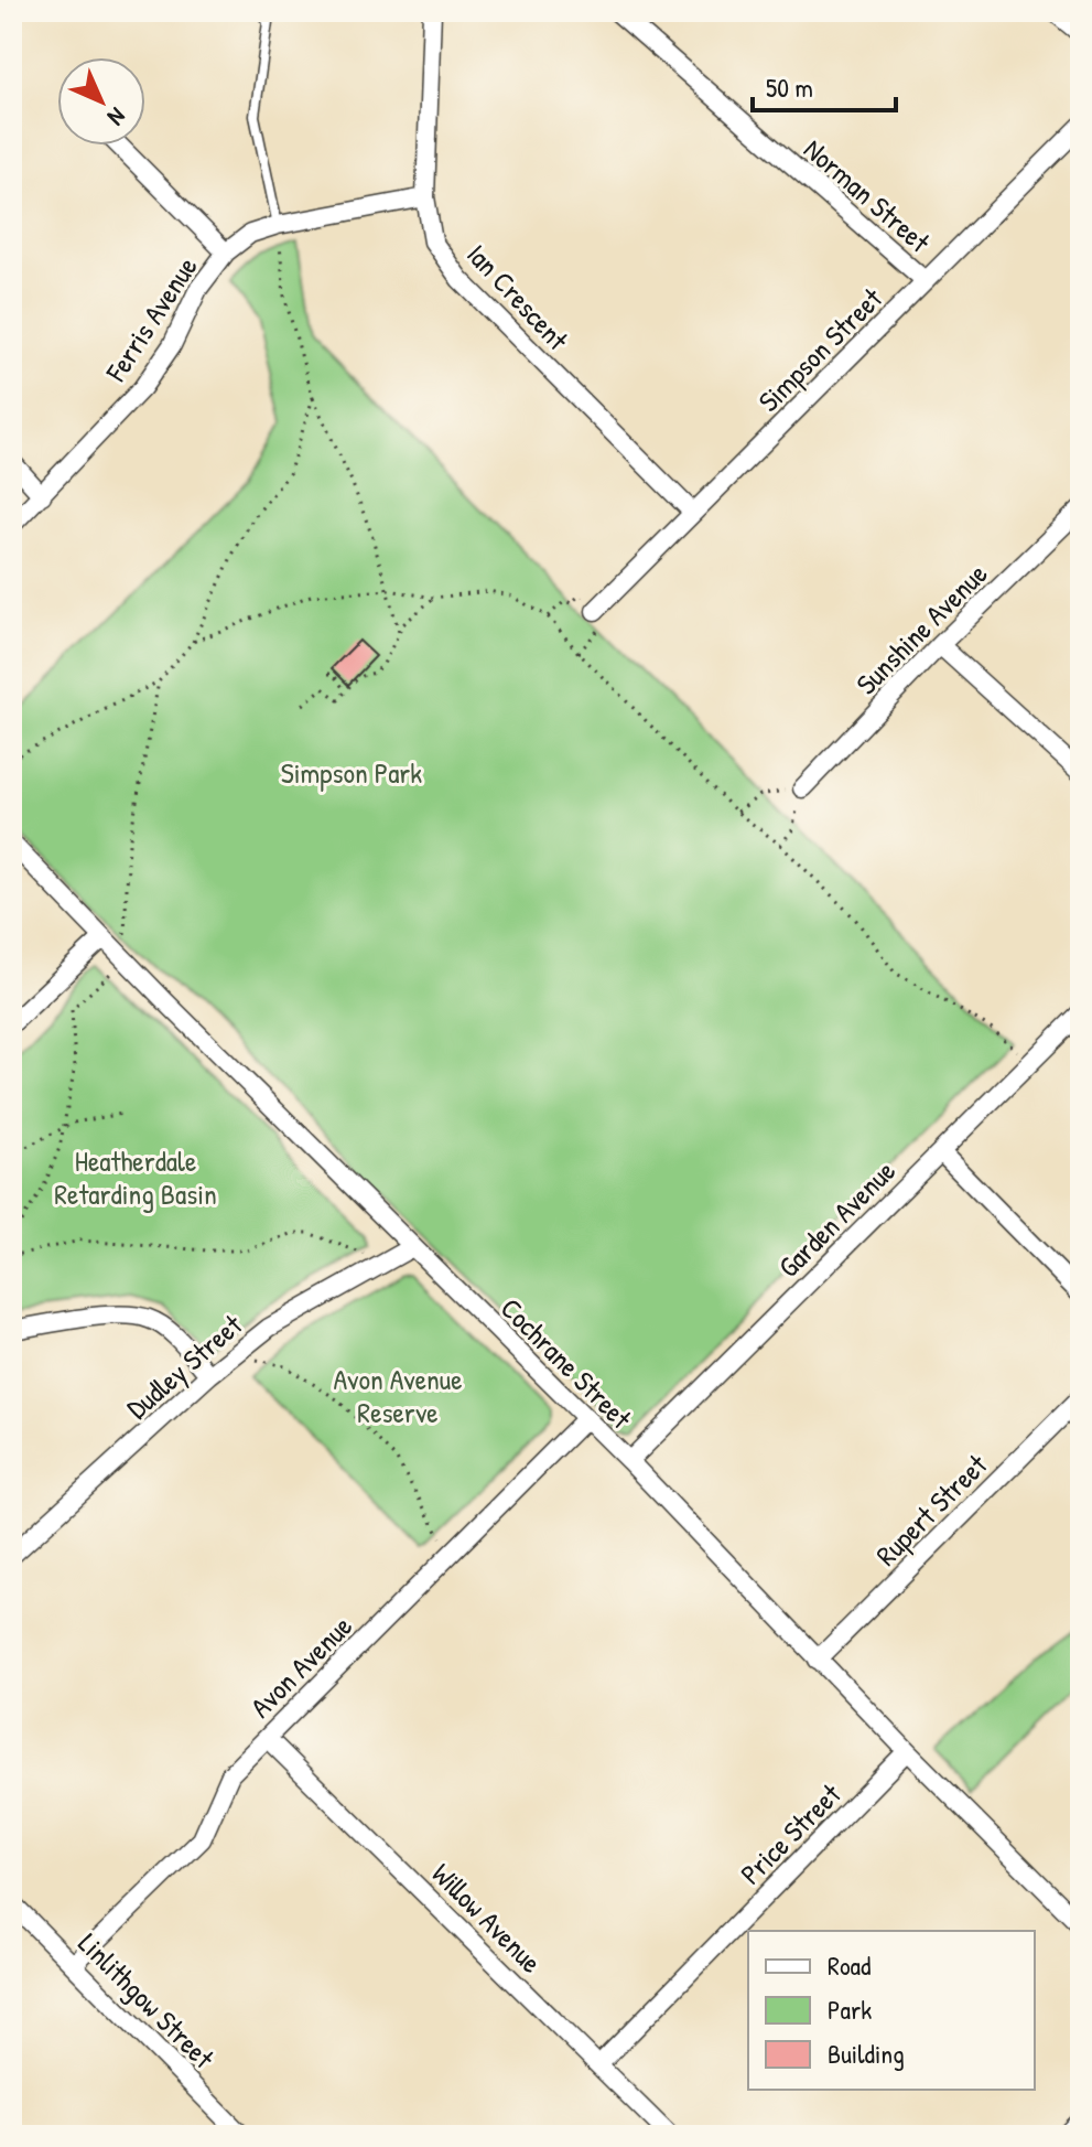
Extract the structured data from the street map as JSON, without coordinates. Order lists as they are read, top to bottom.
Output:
{
  "streets": {
    "street": [
      "Norman Street",
      "Ian Crescent",
      "Ferris Avenue",
      "Simpson Street",
      "Sunshine Avenue",
      "Garden Avenue",
      "Cochrane Street",
      "Dudley Street",
      "Rupert Street",
      "Avon Avenue",
      "Price Street",
      "Willow Avenue",
      "Linlithgow Street"
    ]
  },
  "crossings": [
    ["Norman Street", "Simpson Street"],
    ["Ian Crescent", "Ferris Avenue"],
    ["Ian Crescent", "Simpson Street"],
    ["Garden Avenue", "Cochrane Street"],
    ["Cochrane Street", "Dudley Street"],
    ["Cochrane Street", "Rupert Street"],
    ["Cochrane Street", "Avon Avenue"],
    ["Cochrane Street", "Price Street"],
    ["Avon Avenue", "Willow Avenue"],
    ["Avon Avenue", "Linlithgow Street"],
    ["Price Street", "Willow Avenue"]
  ],
  "parks": ["Simpson Park", "Heatherdale Retarding Basin", "Avon Avenue Reserve"],
  "legend": ["Road", "Park", "Building"],
  "scale_bar": "50 m",
  "north": "bottom right"
}
